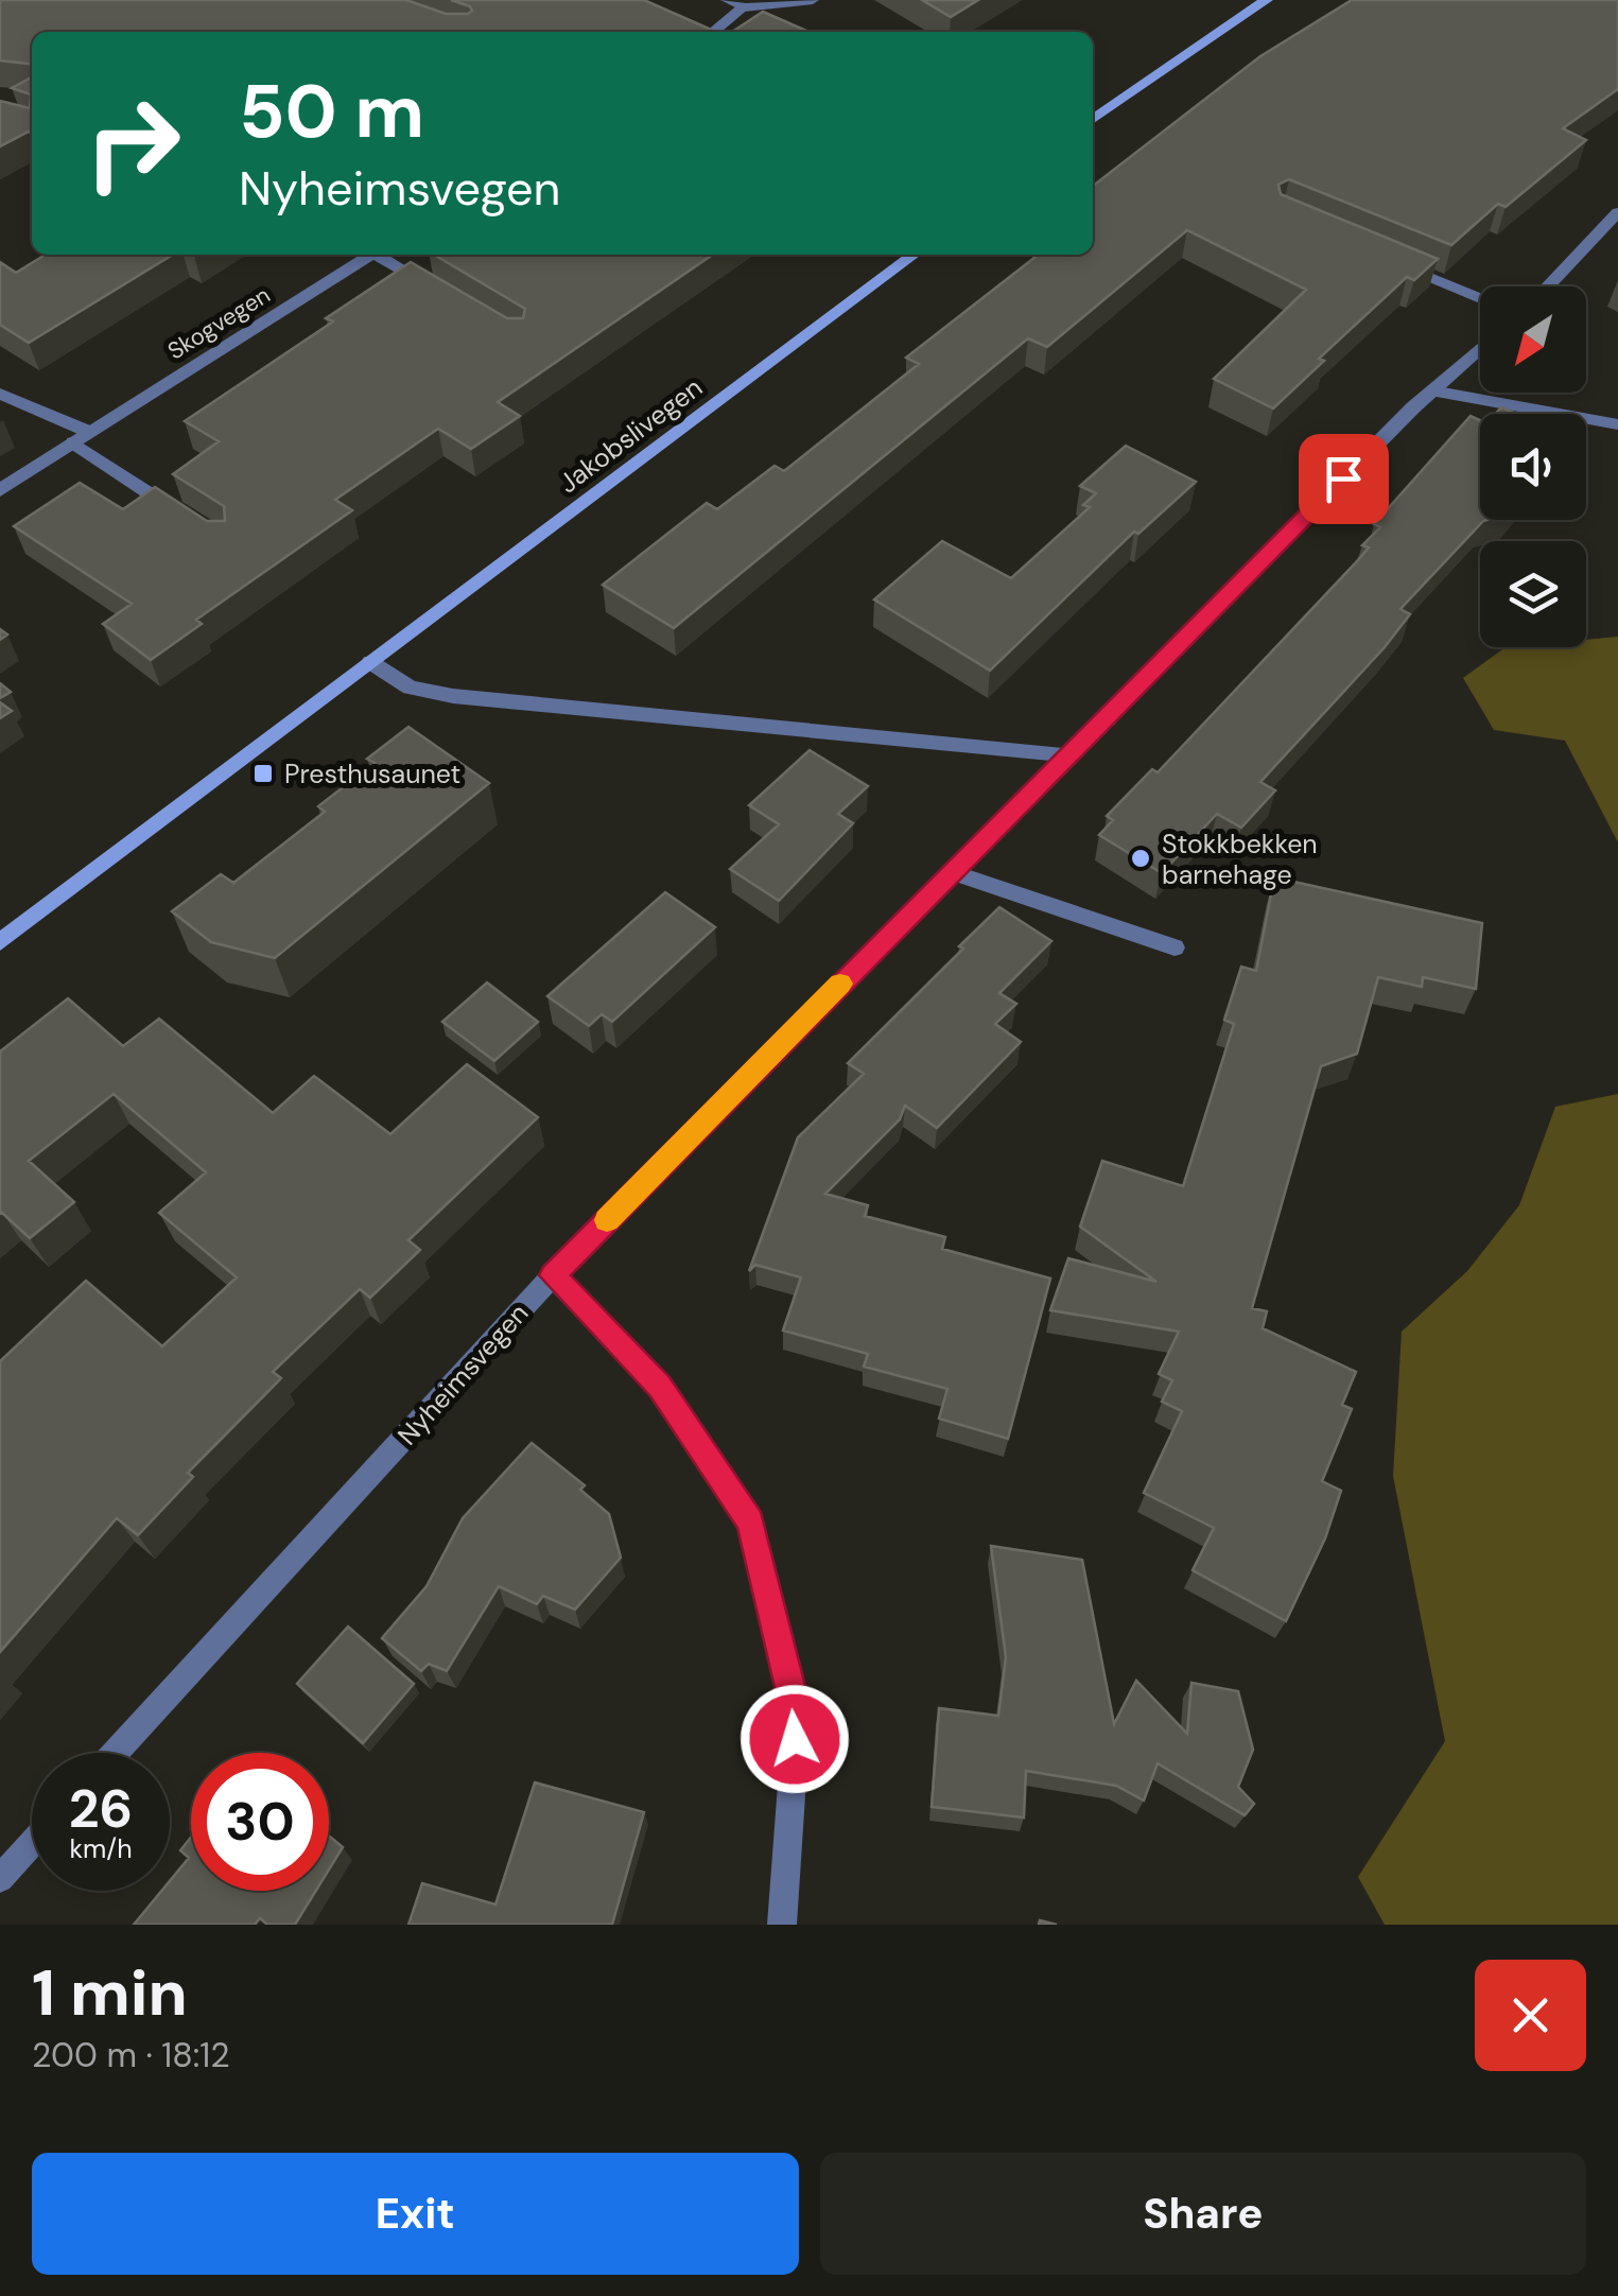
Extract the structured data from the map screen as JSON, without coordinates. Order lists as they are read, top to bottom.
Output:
{
  "streets": {
    "street": ["Skogvegen", "Jakobslivegen", "Nyheimsvegen"]
  },
  "places": {
    "transit": ["Presthusaunet"],
    "other": ["Stokkbekken barnehage"]
  },
  "north": "bottom left",
  "page": {
    "turn": ["50 m", "Nyheimsvegen"],
    "speed": "26 km/h",
    "limit": "30",
    "heading": ["1 min", "200 m · 18:12"],
    "buttons": ["Exit", "Share"]
  }
}
